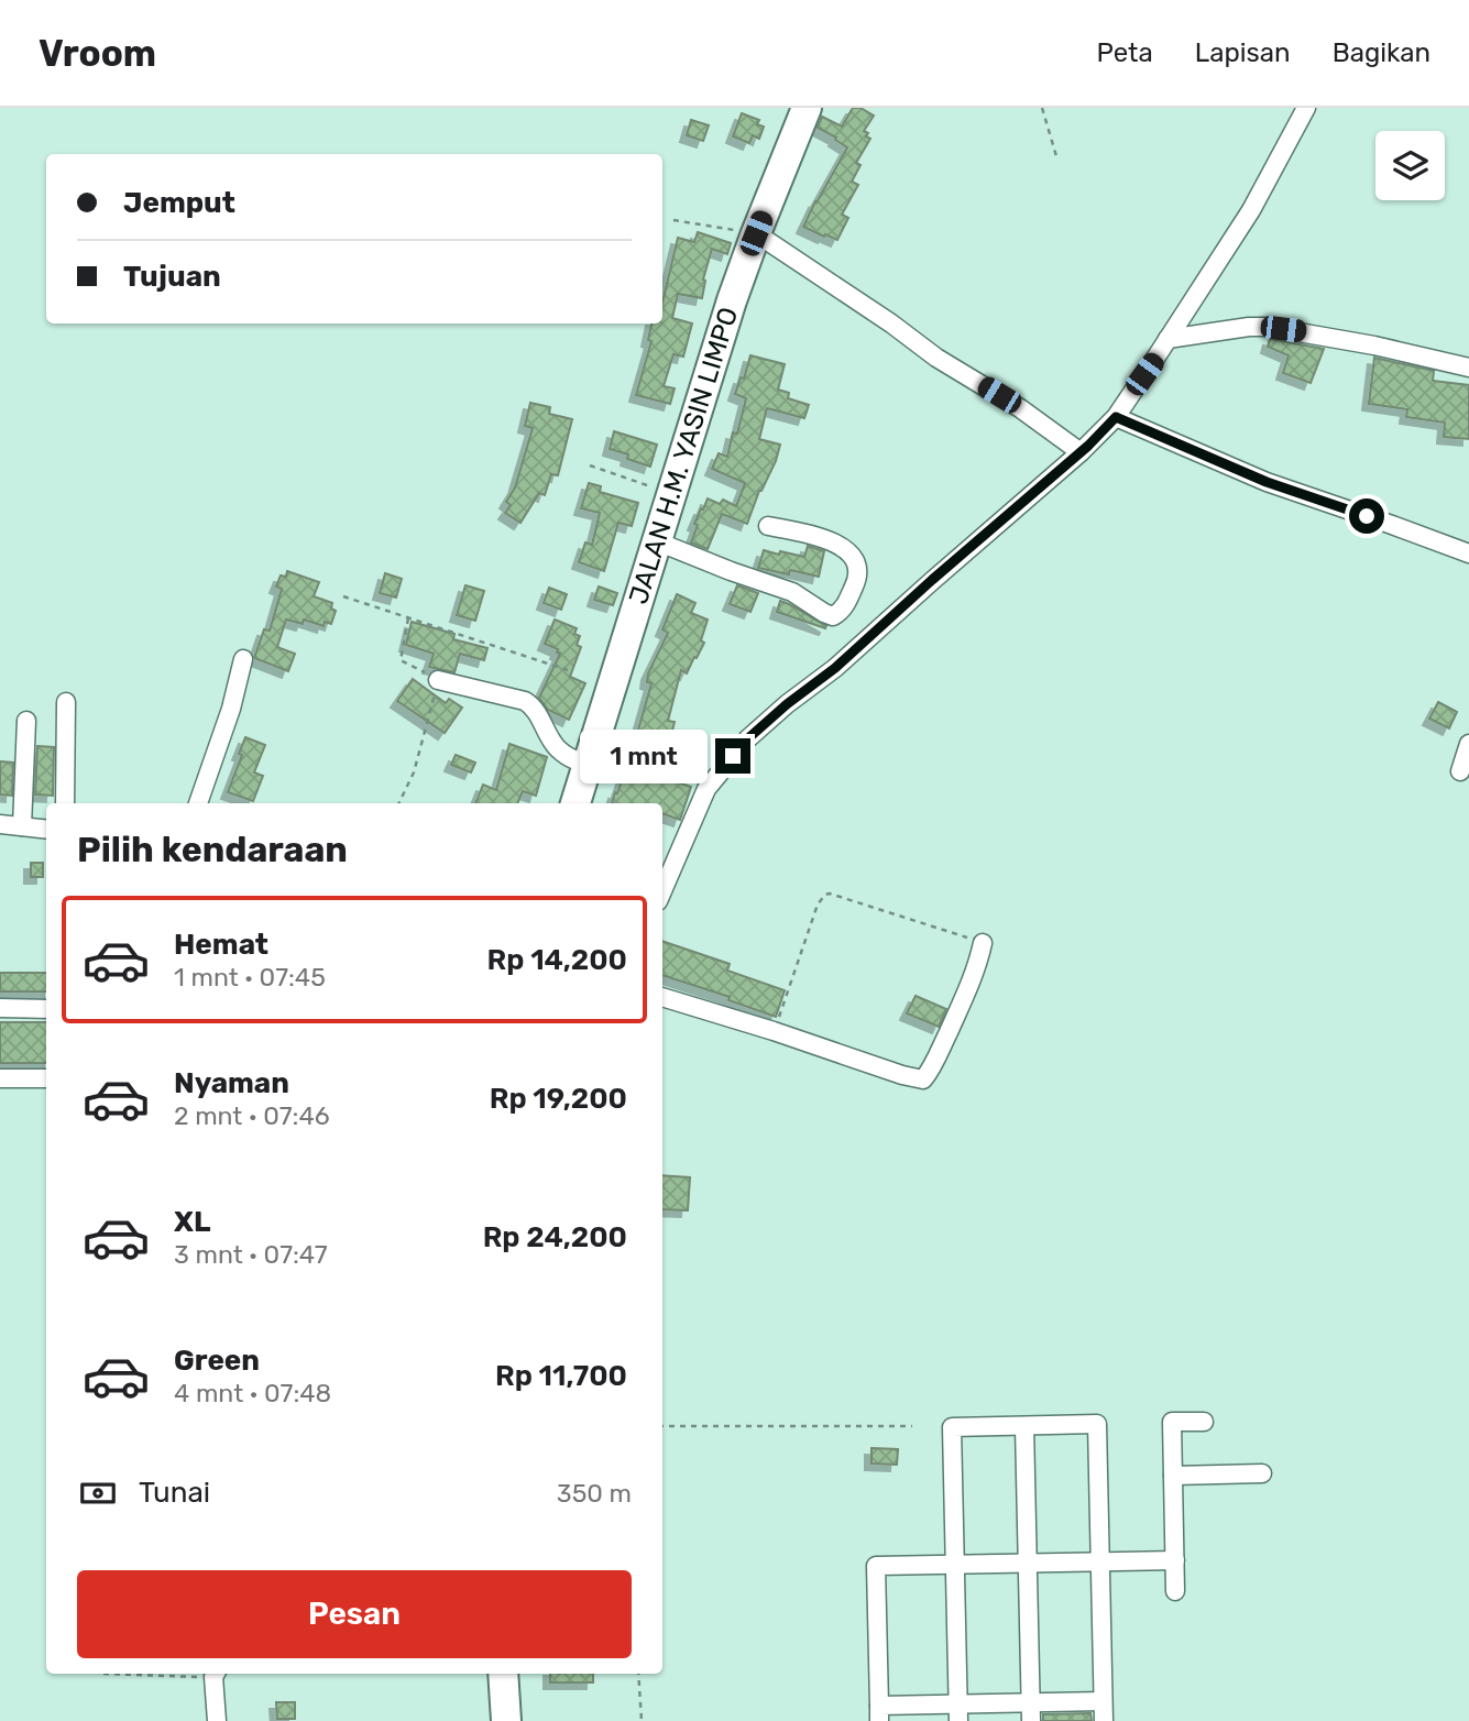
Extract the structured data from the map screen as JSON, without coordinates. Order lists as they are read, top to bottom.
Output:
{
  "streets": {
    "main road": ["JALAN H.M. YASIN LIMPO"]
  },
  "page": {
    "header": "Vroom",
    "nav": ["Peta", "Lapisan", "Bagikan"],
    "banner": ["Jemput", "Tujuan"],
    "bubble": "1 mnt",
    "heading": "Pilih kendaraan",
    "list": [
      {
        "name": "Hemat",
        "note": "1 mnt · 07:45",
        "value": "Rp 14,200"
      },
      {
        "name": "Nyaman",
        "note": "2 mnt · 07:46",
        "value": "Rp 19,200"
      },
      {
        "name": "XL",
        "note": "3 mnt · 07:47",
        "value": "Rp 24,200"
      },
      {
        "name": "Green",
        "note": "4 mnt · 07:48",
        "value": "Rp 11,700"
      }
    ],
    "pay": ["Tunai", "350 m"],
    "buttons": "Pesan"
  }
}
